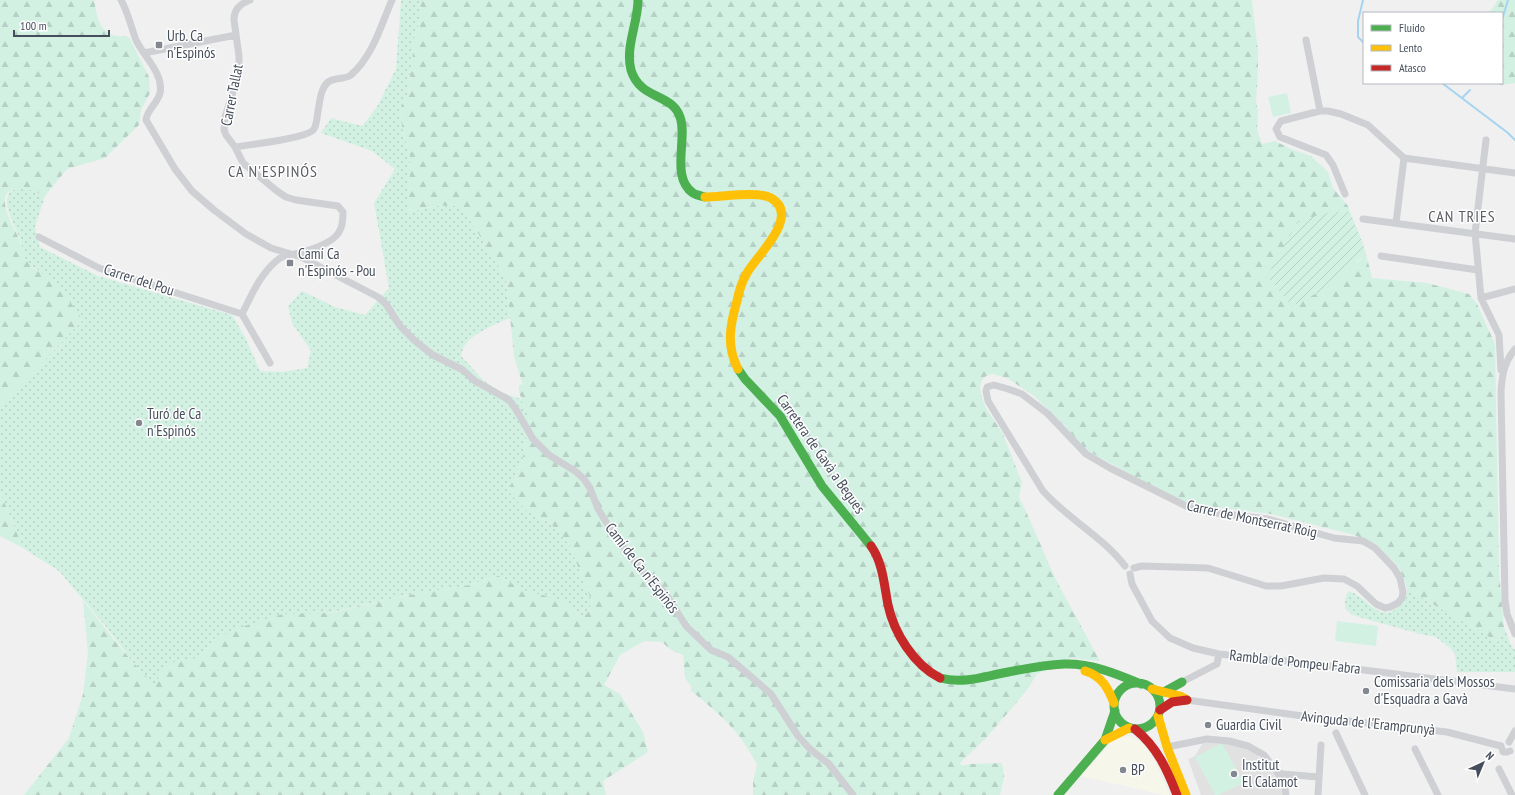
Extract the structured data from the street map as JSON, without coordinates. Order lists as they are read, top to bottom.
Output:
{
  "streets": {
    "main road": ["Carretera de Gavà a Begues"],
    "street": [
      "Carrer Tallat",
      "Carrer del Pou",
      "Carrer de Montserrat Roig",
      "Camí de Ca n'Espinós",
      "Rambla de Pompeu Fabra",
      "Avinguda de l'Eramprunyà"
    ]
  },
  "crossings": [
    ["Carrer Tallat", "Camí de Ca n'Espinós"],
    ["Carrer de Montserrat Roig", "Rambla de Pompeu Fabra"]
  ],
  "districts": ["CA N'ESPINÓS", "CAN TRIES"],
  "places": {
    "transit": ["Urb. Ca n’Espinós", "Camí Ca n'Espinós - Pou"],
    "other": [
      "Turó de Ca n'Espinós",
      "Comissaria dels Mossos d'Esquadra a Gavà",
      "Guardia Civil",
      "BP",
      "Institut El Calamot"
    ]
  },
  "legend": ["Fluido", "Lento", "Atasco"],
  "scale_bar": "100 m",
  "north": "top right"
}
